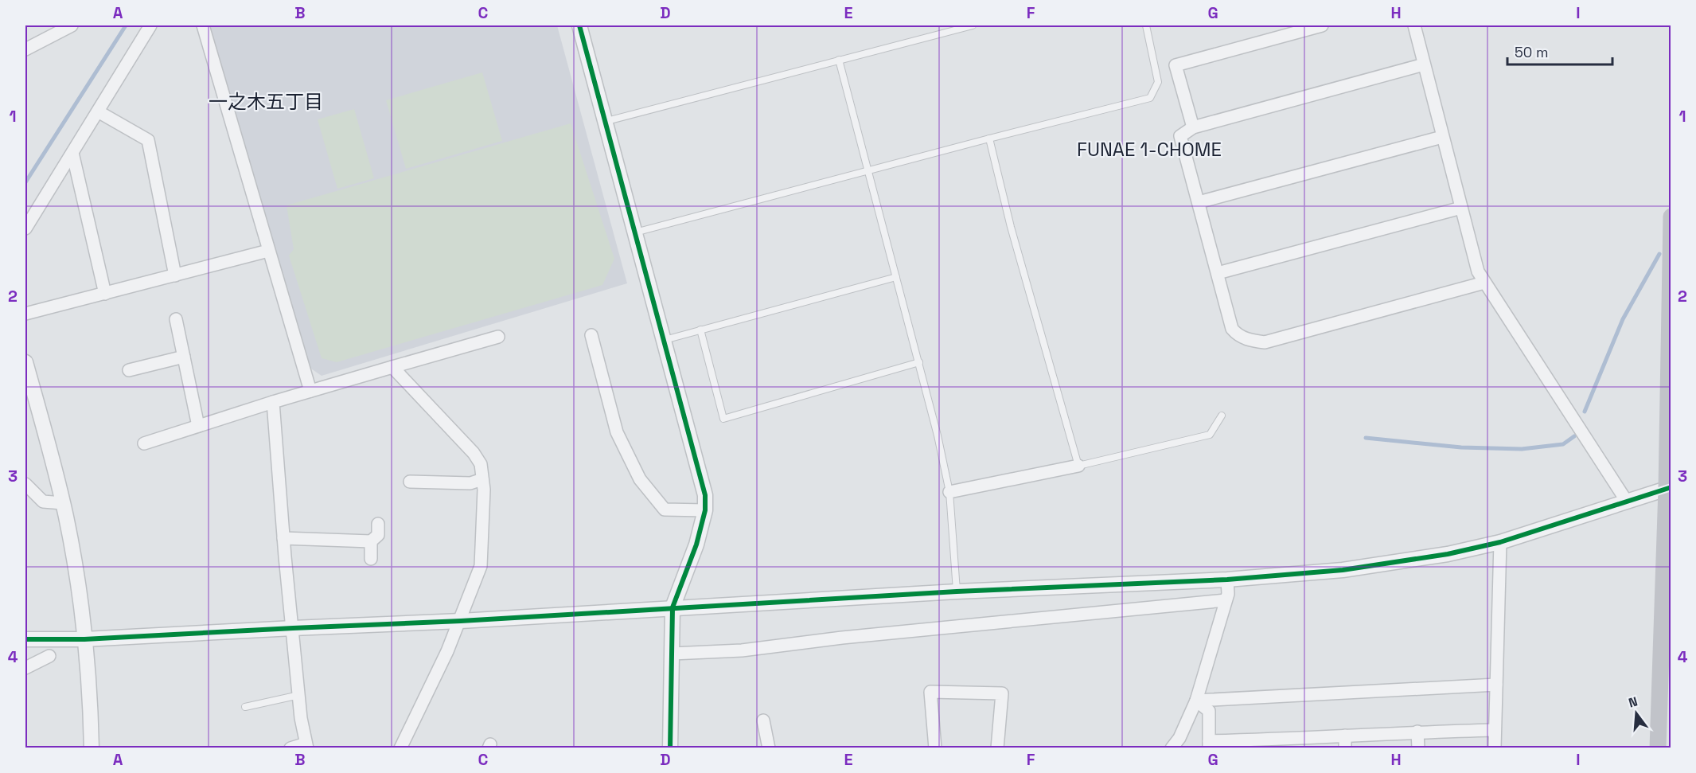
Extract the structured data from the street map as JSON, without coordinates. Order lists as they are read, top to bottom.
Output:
{
  "districts": ["一之木五丁目", "FUNAE 1-CHOME"],
  "scale_bar": "50 m",
  "north": "top",
  "grid": {
    "columns": [
      "A",
      "B",
      "C",
      "D",
      "E",
      "F",
      "G",
      "H",
      "I"
    ],
    "rows": [
      "1",
      "2",
      "3",
      "4"
    ]
  }
}
